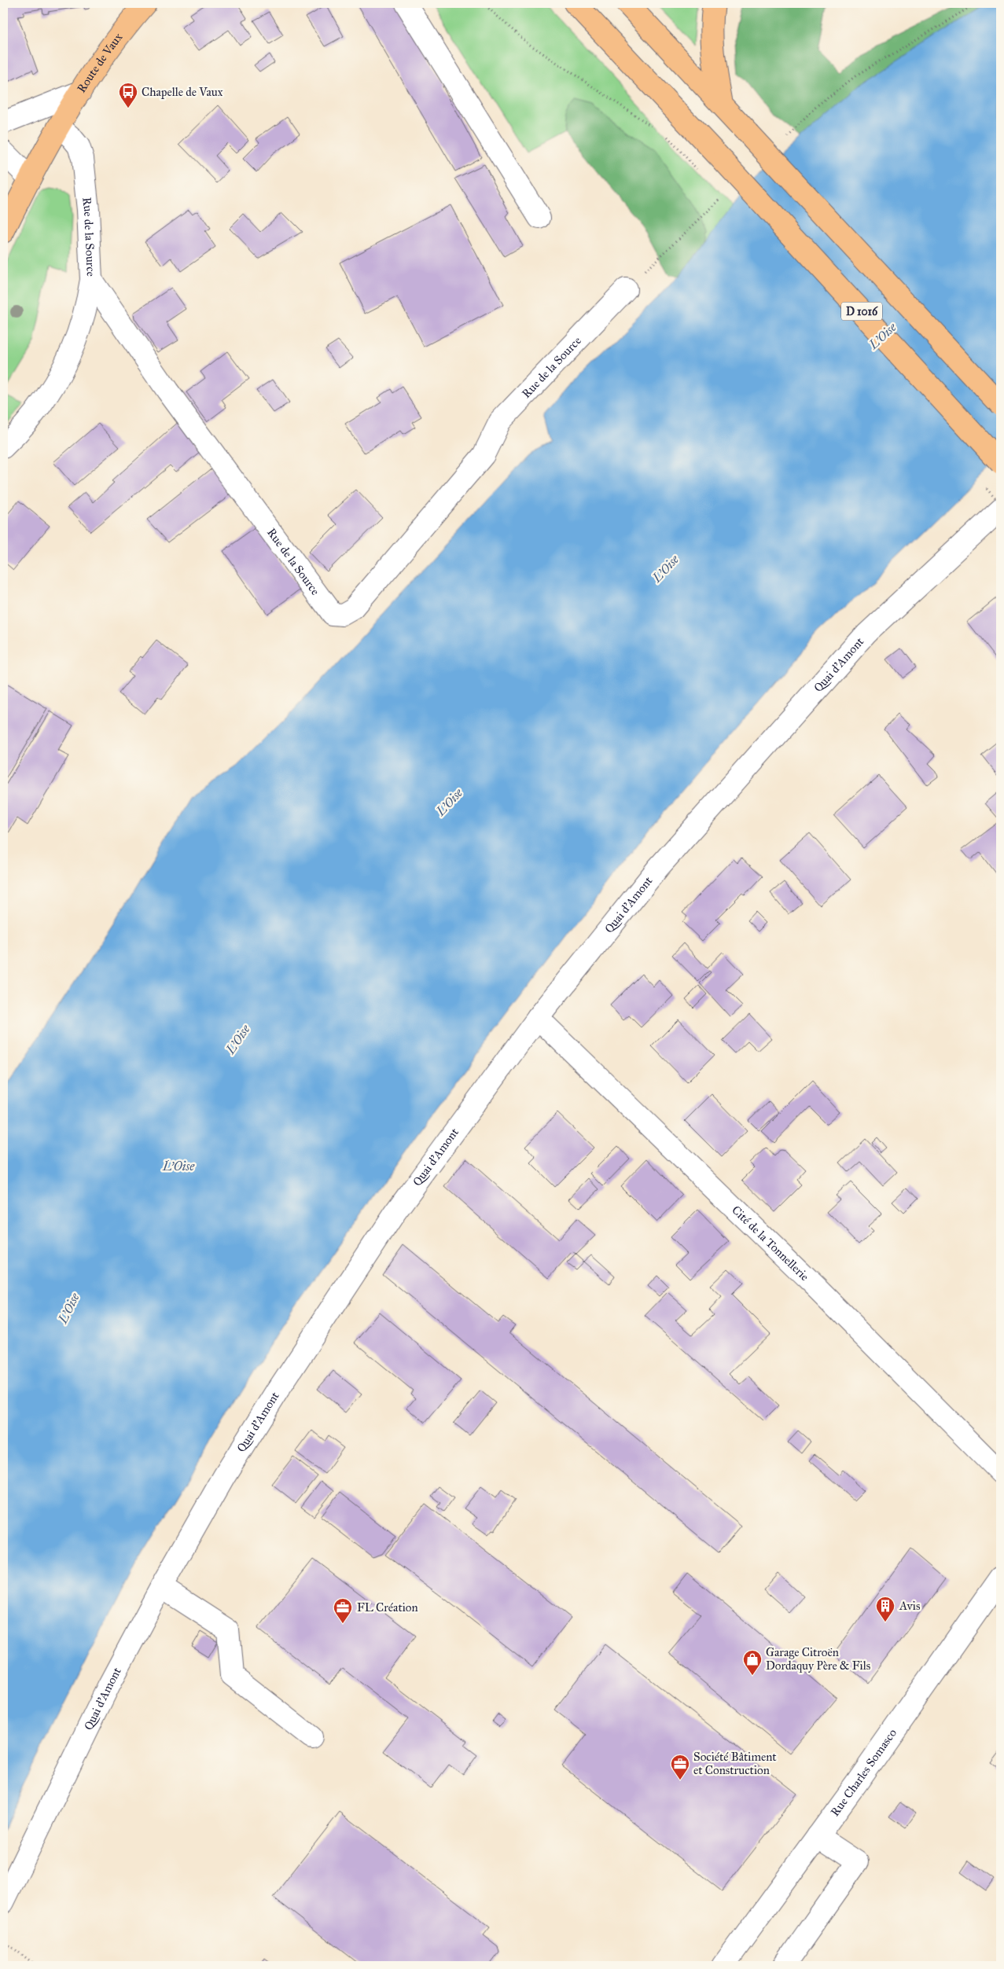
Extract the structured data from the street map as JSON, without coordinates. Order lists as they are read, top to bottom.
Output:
{
  "streets": {
    "main road": ["Route de Vaux", "D 1016"],
    "street": [
      "Rue de la Source",
      "Quai d'Amont",
      "Cité de la Tonnellerie",
      "Rue Charles Somasco"
    ]
  },
  "crossings": [
    ["Route de Vaux", "Rue de la Source"],
    ["Quai d'Amont", "Cité de la Tonnellerie"]
  ],
  "water": ["L'Oise", "L’Oise"],
  "places": {
    "bus stop": ["Chapelle de Vaux"],
    "building": ["Avis"],
    "office": ["FL Création", "Société Bâtiment et Construction"],
    "shop": ["Garage Citroën Dordaquy Père & Fils"]
  }
}
